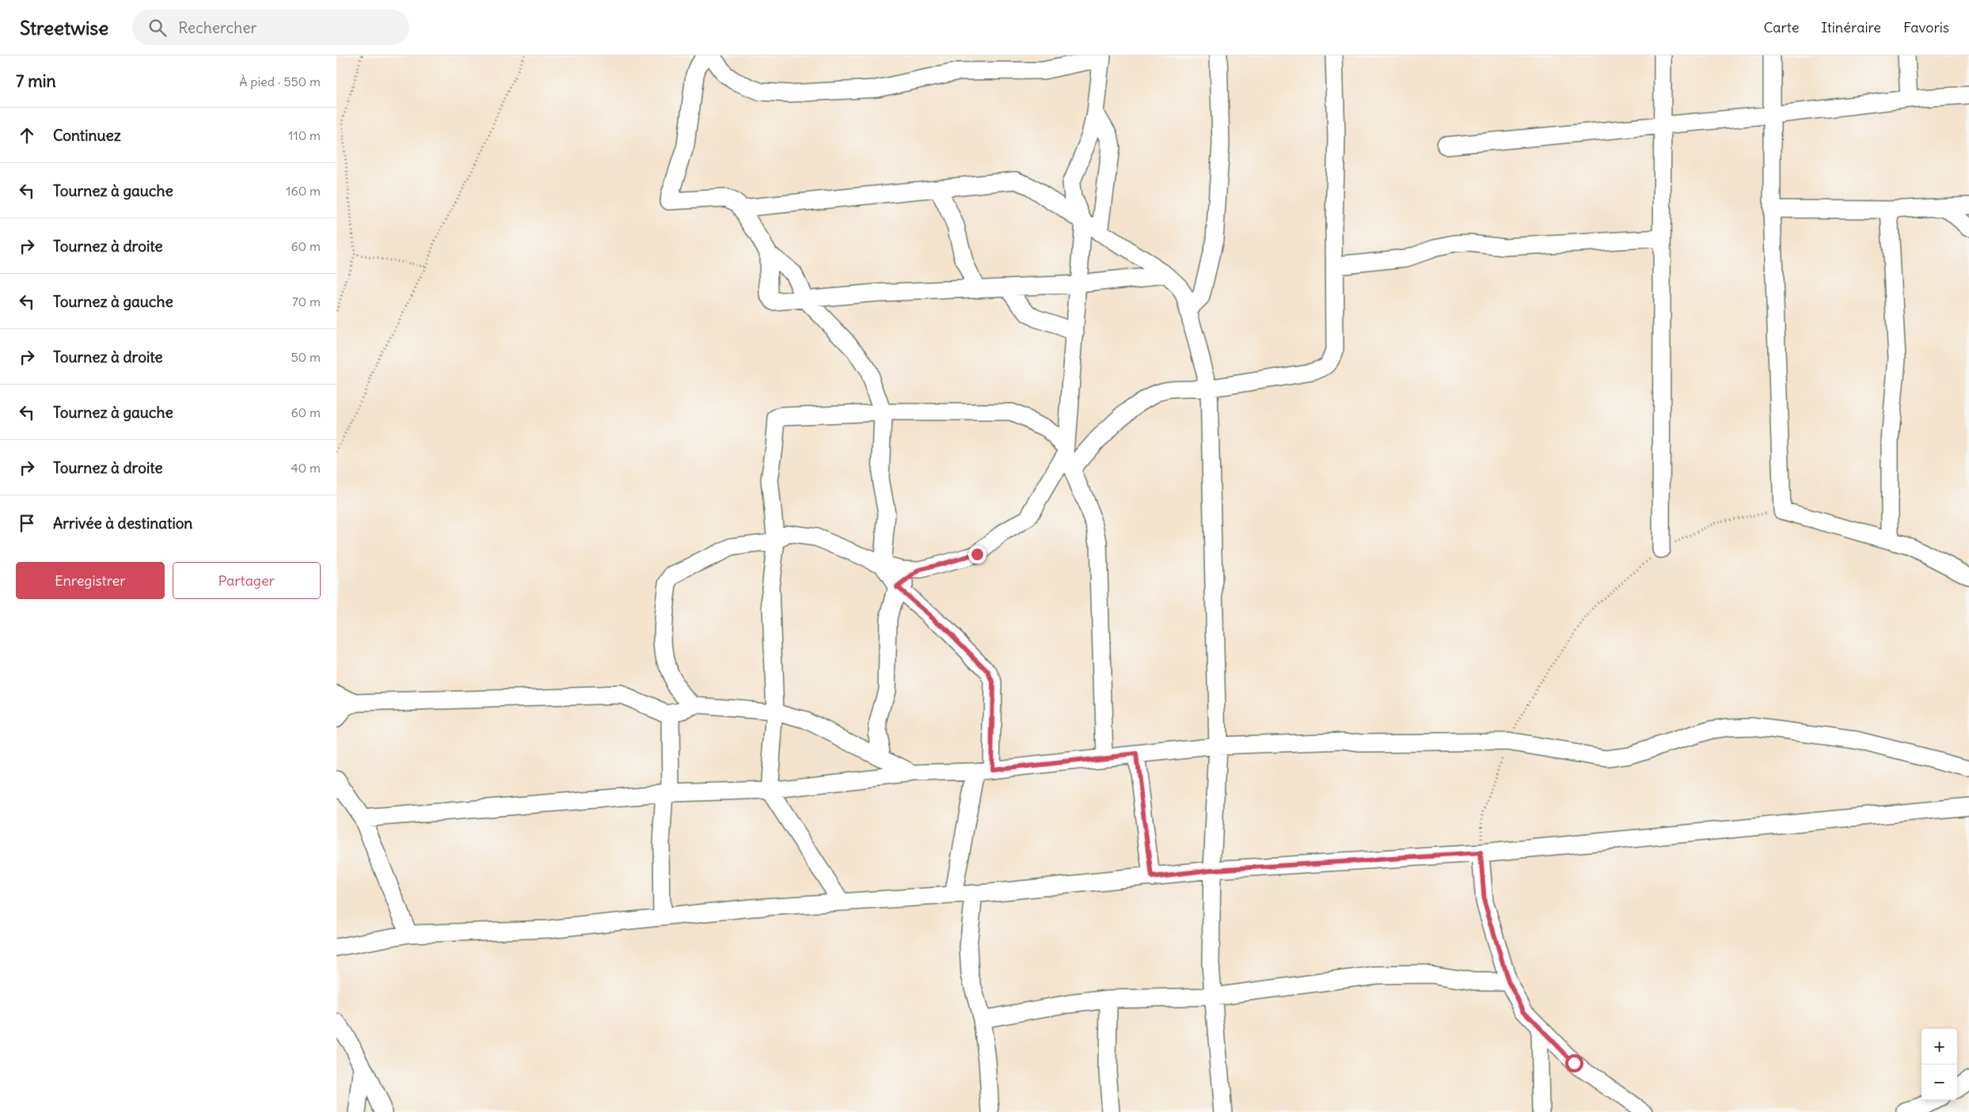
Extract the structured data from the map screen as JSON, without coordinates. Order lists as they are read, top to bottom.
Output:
{
  "page": {
    "header": "Streetwise",
    "search": "Rechercher",
    "nav": ["Carte", "Itinéraire", "Favoris"],
    "heading": ["7 min", "À pied · 550 m"],
    "list": [
      ["Continuez", "110 m"],
      ["Tournez à gauche", "160 m"],
      ["Tournez à droite", "60 m"],
      ["Tournez à gauche", "70 m"],
      ["Tournez à droite", "50 m"],
      ["Tournez à gauche", "60 m"],
      ["Tournez à droite", "40 m"],
      "Arrivée à destination"
    ],
    "buttons": ["Enregistrer", "Partager"],
    "map_buttons": ["+", "−"]
  }
}
